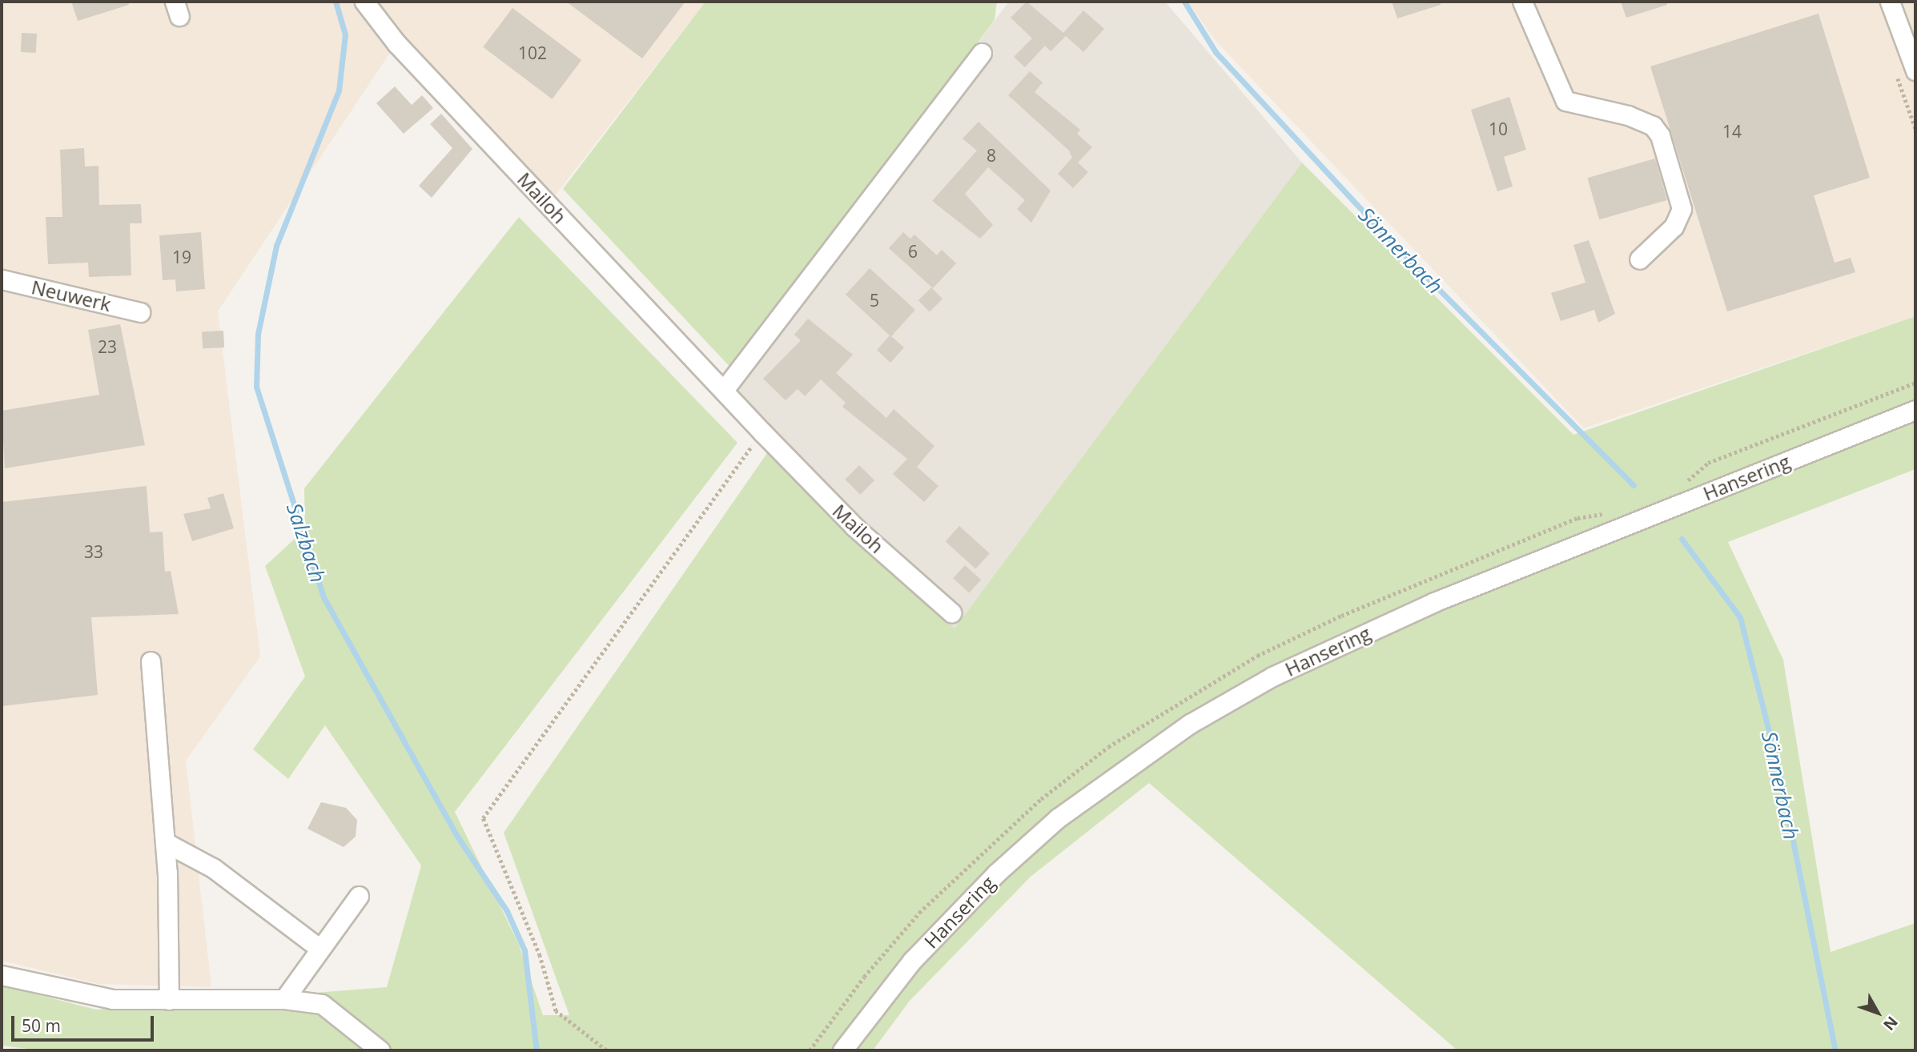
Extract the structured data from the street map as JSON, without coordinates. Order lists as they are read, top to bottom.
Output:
{
  "streets": {
    "street": ["Mailoh", "Neuwerk", "Hansering"]
  },
  "water": ["Sönnerbach", "Salzbach"],
  "house_numbers": [
    "102",
    "10",
    "14",
    "8",
    "6",
    "19",
    "5",
    "23",
    "33"
  ],
  "scale_bar": "50 m",
  "north": "bottom right"
}
